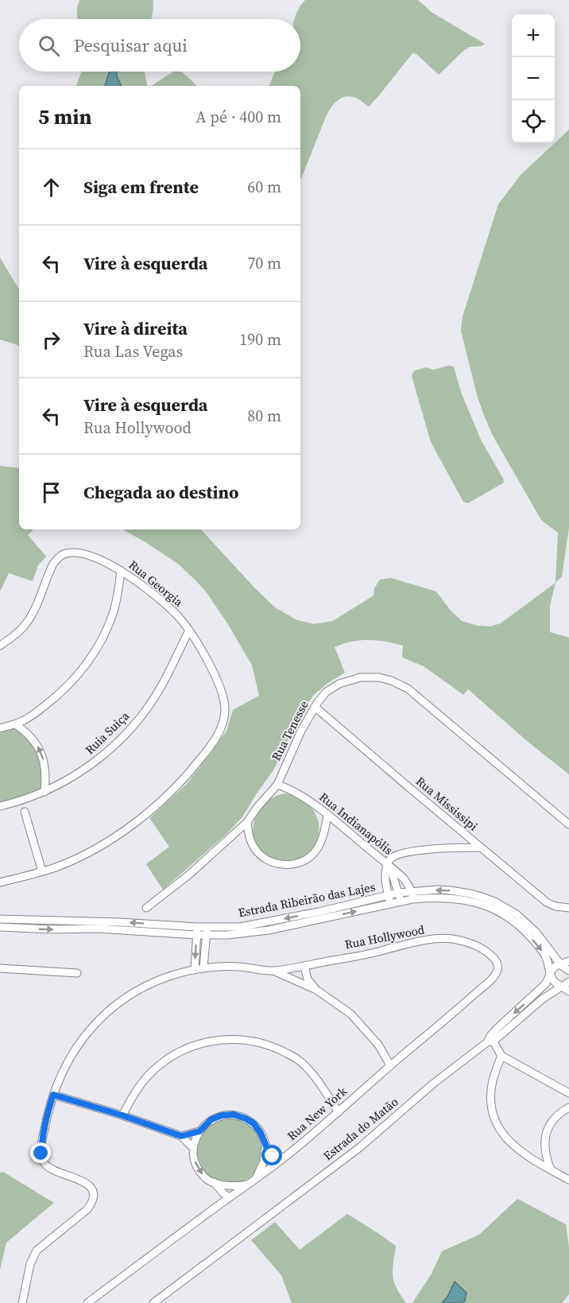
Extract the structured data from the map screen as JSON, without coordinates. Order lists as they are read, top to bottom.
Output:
{
  "streets": {
    "street": [
      "Rua Georgia",
      "Rua Tenesse",
      "Ruia Suiça",
      "Rua Mississipi",
      "Rua Indianapólis",
      "Estrada Ribeirão das Lajes",
      "Rua Hollywood",
      "Rua New York",
      "Estrada do Matão"
    ]
  },
  "crossings": [
    ["Rua Georgia", "Ruia Suiça"],
    ["Rua Tenesse", "Rua Mississipi"],
    ["Rua Tenesse", "Rua Indianapólis"],
    ["Rua Indianapólis", "Estrada Ribeirão das Lajes"],
    ["Estrada Ribeirão das Lajes", "Estrada do Matão"],
    ["Rua Hollywood", "Rua New York"]
  ],
  "page": {
    "map_buttons": ["+", "−"],
    "search": "Pesquisar aqui",
    "heading": ["5 min", "A pé · 400 m"],
    "list": [
      ["Siga em frente", "60 m"],
      ["Vire à esquerda", "70 m"],
      ["Vire à direita", "Rua Las Vegas", "190 m"],
      ["Vire à esquerda", "Rua Hollywood", "80 m"],
      "Chegada ao destino"
    ]
  }
}
